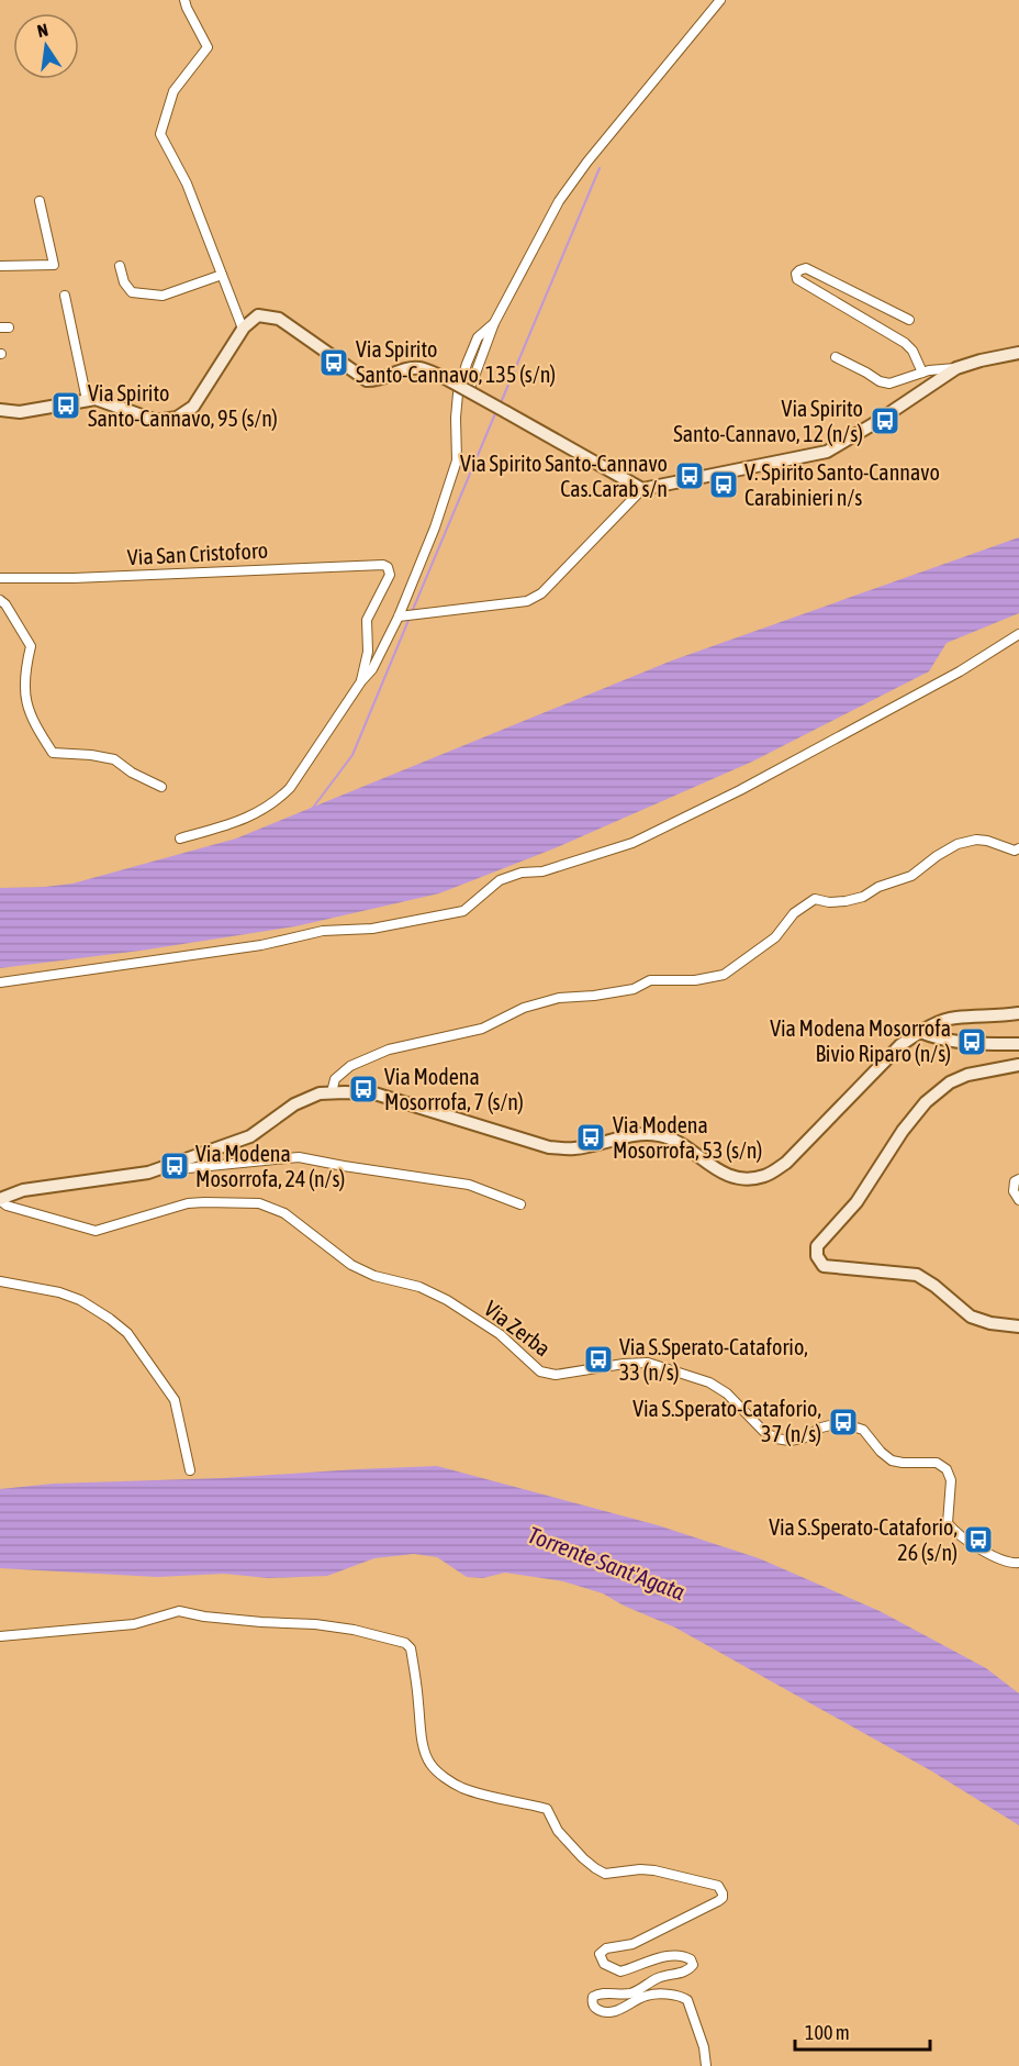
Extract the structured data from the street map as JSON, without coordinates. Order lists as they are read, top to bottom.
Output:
{
  "streets": {
    "street": ["Via San Cristoforo", "Via Zerba"]
  },
  "water": ["Torrente Sant'Agata"],
  "places": {
    "bus stop": [
      "Via Spirito Santo-Cannavo, 135 (s/n)",
      "Via Spirito Santo-Cannavo, 95 (s/n)",
      "Via Spirito Santo-Cannavo, 12 (n/s)",
      "Via Spirito Santo-Cannavo Cas.Carab s/n",
      "V. Spirito Santo-Cannavo Carabinieri n/s",
      "Via Modena Mosorrofa Bivio Riparo (n/s)",
      "Via Modena Mosorrofa, 7 (s/n)",
      "Via Modena Mosorrofa, 53 (s/n)",
      "Via Modena Mosorrofa, 24 (n/s)",
      "Via S.Sperato-Cataforio, 33 (n/s)",
      "Via S.Sperato-Cataforio, 37 (n/s)",
      "Via S.Sperato-Cataforio, 26 (s/n)"
    ]
  },
  "scale_bar": "100 m",
  "north": "top"
}
